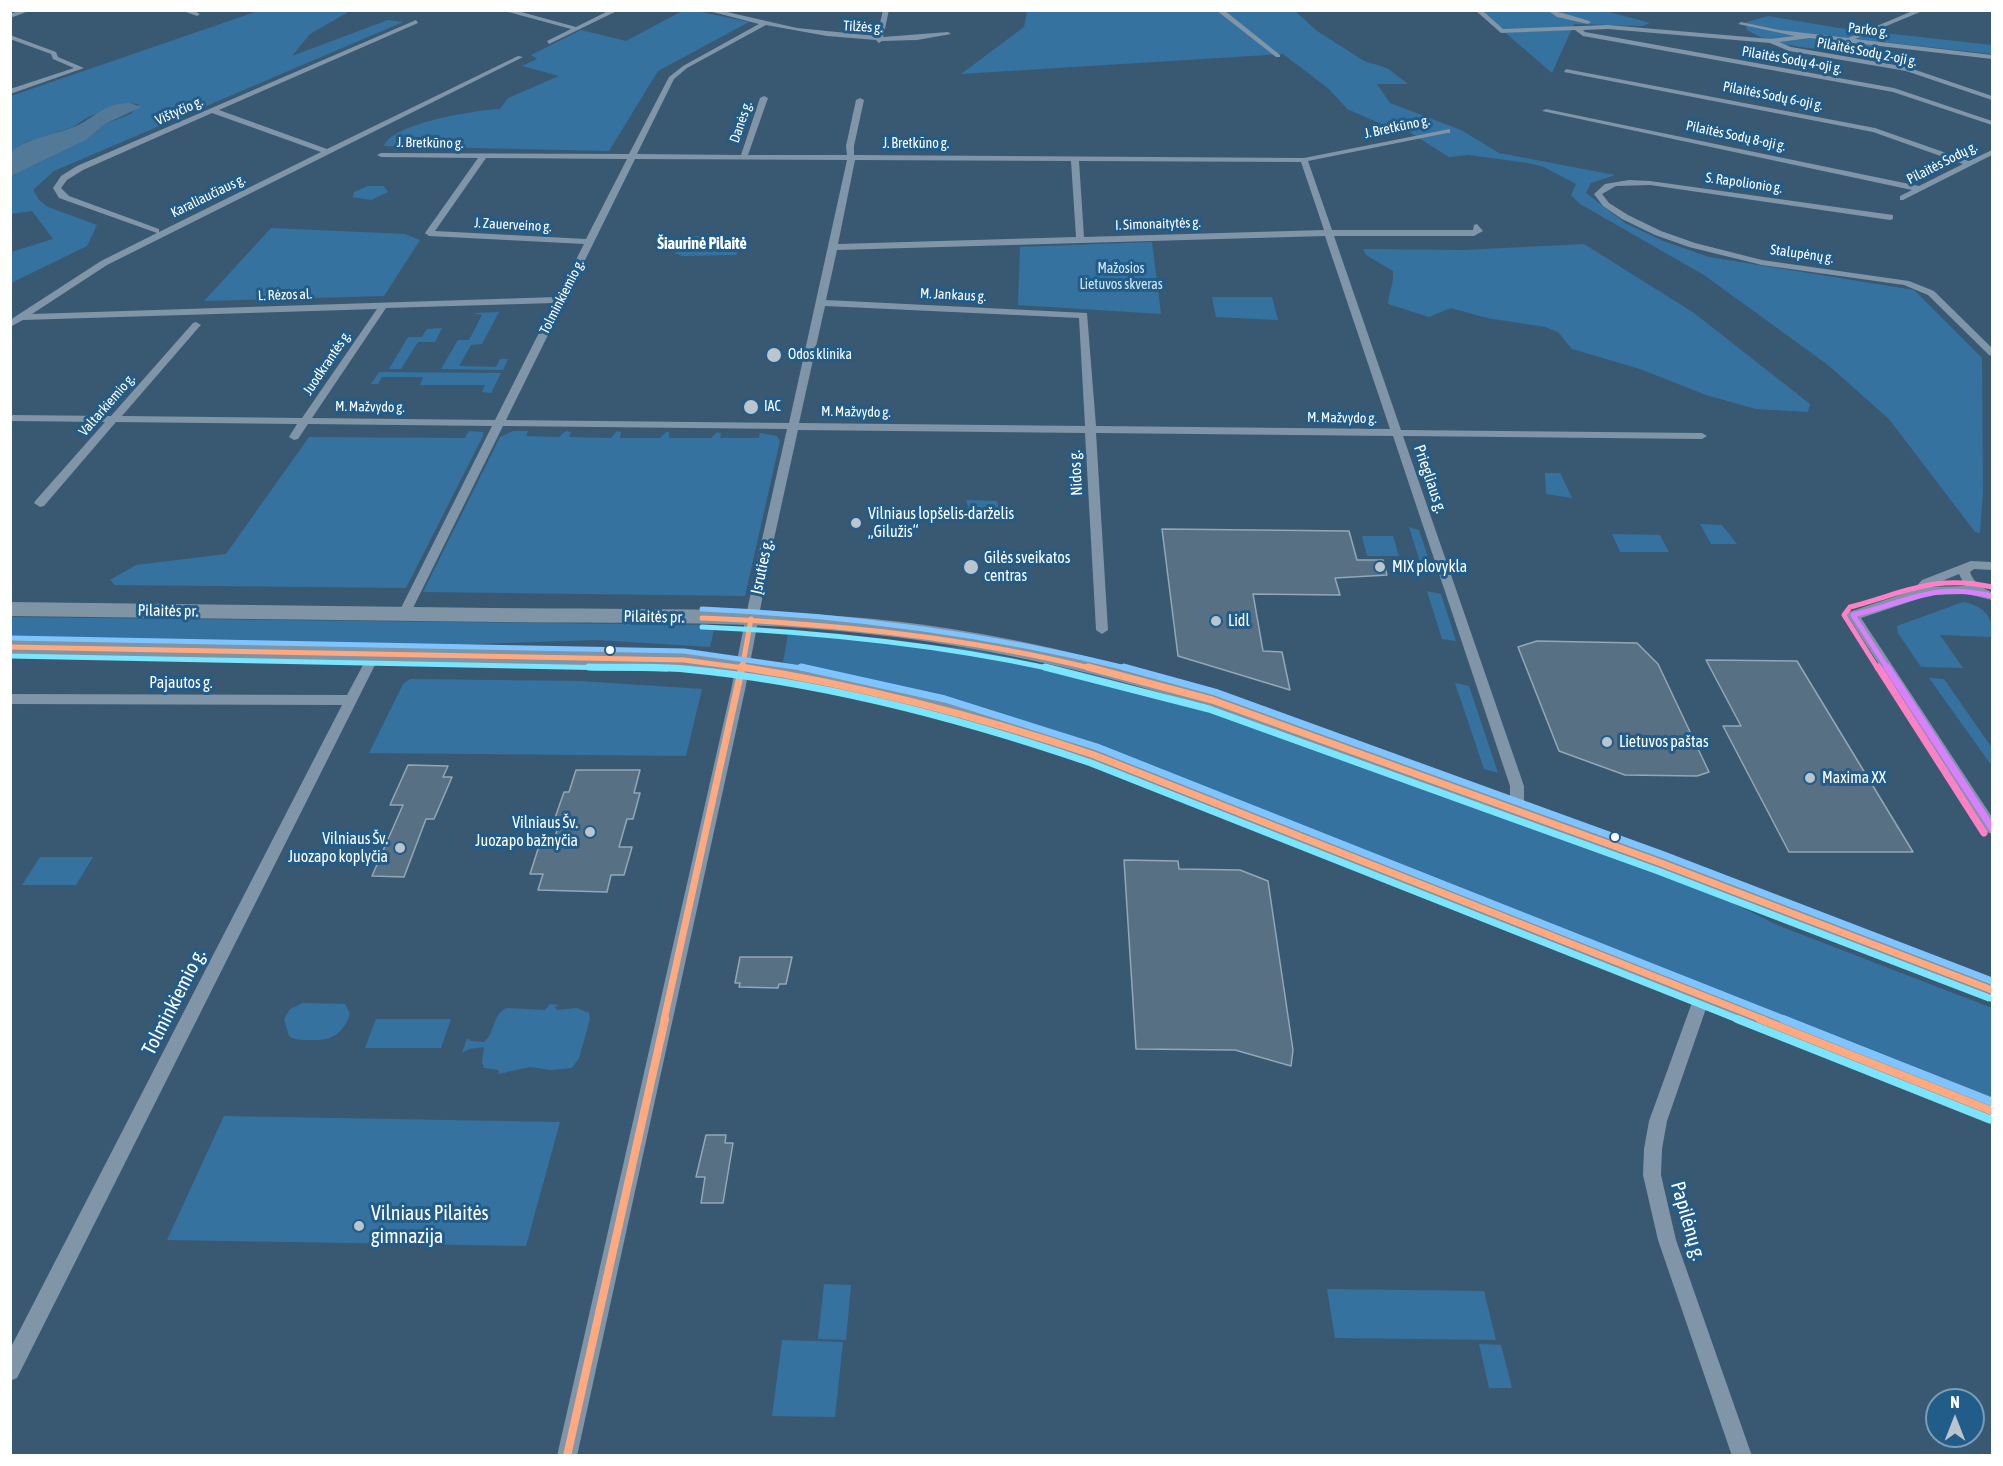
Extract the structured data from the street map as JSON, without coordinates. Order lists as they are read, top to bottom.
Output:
{
  "streets": {
    "main road": ["Pilaitės pr."],
    "street": [
      "Tilžės g.",
      "Parko g.",
      "Pilaitės Sodų 2-oji g.",
      "Pilaitės Sodų 4-oji g.",
      "Pilaitės Sodų 6-oji g.",
      "Vištyčio g.",
      "Danės g.",
      "J. Bretkūno g.",
      "Pilaitės Sodų 8-oji g.",
      "Pilaitės Sodų g.",
      "S. Rapolionio g.",
      "Karaliaučiaus g.",
      "I. Simonaitytės g.",
      "J. Zauerveino g.",
      "Stalupėnų g.",
      "L. Rėzos al.",
      "M. Jankaus g.",
      "Tolminkiemio g.",
      "Juodkrantės g.",
      "Valtarkiemio g.",
      "M. Mažvydo g.",
      "Nidos g.",
      "Priegliaus g.",
      "Įsruties g.",
      "Pajautos g.",
      "Papilėnų g."
    ]
  },
  "crossings": [
    ["Tilžės g.", "Tolminkiemio g."],
    ["Pilaitės Sodų 6-oji g.", "Pilaitės Sodų g."],
    ["Vištyčio g.", "Karaliaučiaus g."],
    ["Danės g.", "J. Bretkūno g."],
    ["J. Bretkūno g.", "J. Zauerveino g."],
    ["J. Bretkūno g.", "Tolminkiemio g."],
    ["J. Bretkūno g.", "Priegliaus g."],
    ["J. Bretkūno g.", "Įsruties g."],
    ["Pilaitės Sodų 8-oji g.", "Pilaitės Sodų g."],
    ["S. Rapolionio g.", "Stalupėnų g."],
    ["Karaliaučiaus g.", "L. Rėzos al."],
    ["I. Simonaitytės g.", "Priegliaus g."],
    ["I. Simonaitytės g.", "Įsruties g."],
    ["J. Zauerveino g.", "Tolminkiemio g."],
    ["L. Rėzos al.", "Tolminkiemio g."],
    ["L. Rėzos al.", "Juodkrantės g."],
    ["M. Jankaus g.", "Nidos g."],
    ["M. Jankaus g.", "Įsruties g."],
    ["Tolminkiemio g.", "M. Mažvydo g."],
    ["Tolminkiemio g.", "Pilaitės pr."],
    ["Tolminkiemio g.", "Pajautos g."],
    ["Juodkrantės g.", "M. Mažvydo g."],
    ["Valtarkiemio g.", "M. Mažvydo g."],
    ["M. Mažvydo g.", "Nidos g."],
    ["M. Mažvydo g.", "Priegliaus g."],
    ["M. Mažvydo g.", "Įsruties g."],
    ["Priegliaus g.", "Pilaitės pr."],
    ["Įsruties g.", "Pilaitės pr."]
  ],
  "districts": ["Šiaurinė Pilaitė"],
  "parks": ["Mažosios Lietuvos skveras"],
  "places": [
    "Odos klinika",
    "IAC",
    "Vilniaus lopšelis-darželis „Gilužis“",
    "Gilės sveikatos centras",
    "MIX plovykla",
    "Lidl",
    "Lietuvos paštas",
    "Maxima XX",
    "Vilniaus Šv. Juozapo bažnyčia",
    "Vilniaus Šv. Juozapo koplyčia",
    "Vilniaus Pilaitės gimnazija"
  ],
  "north": "top"
}
